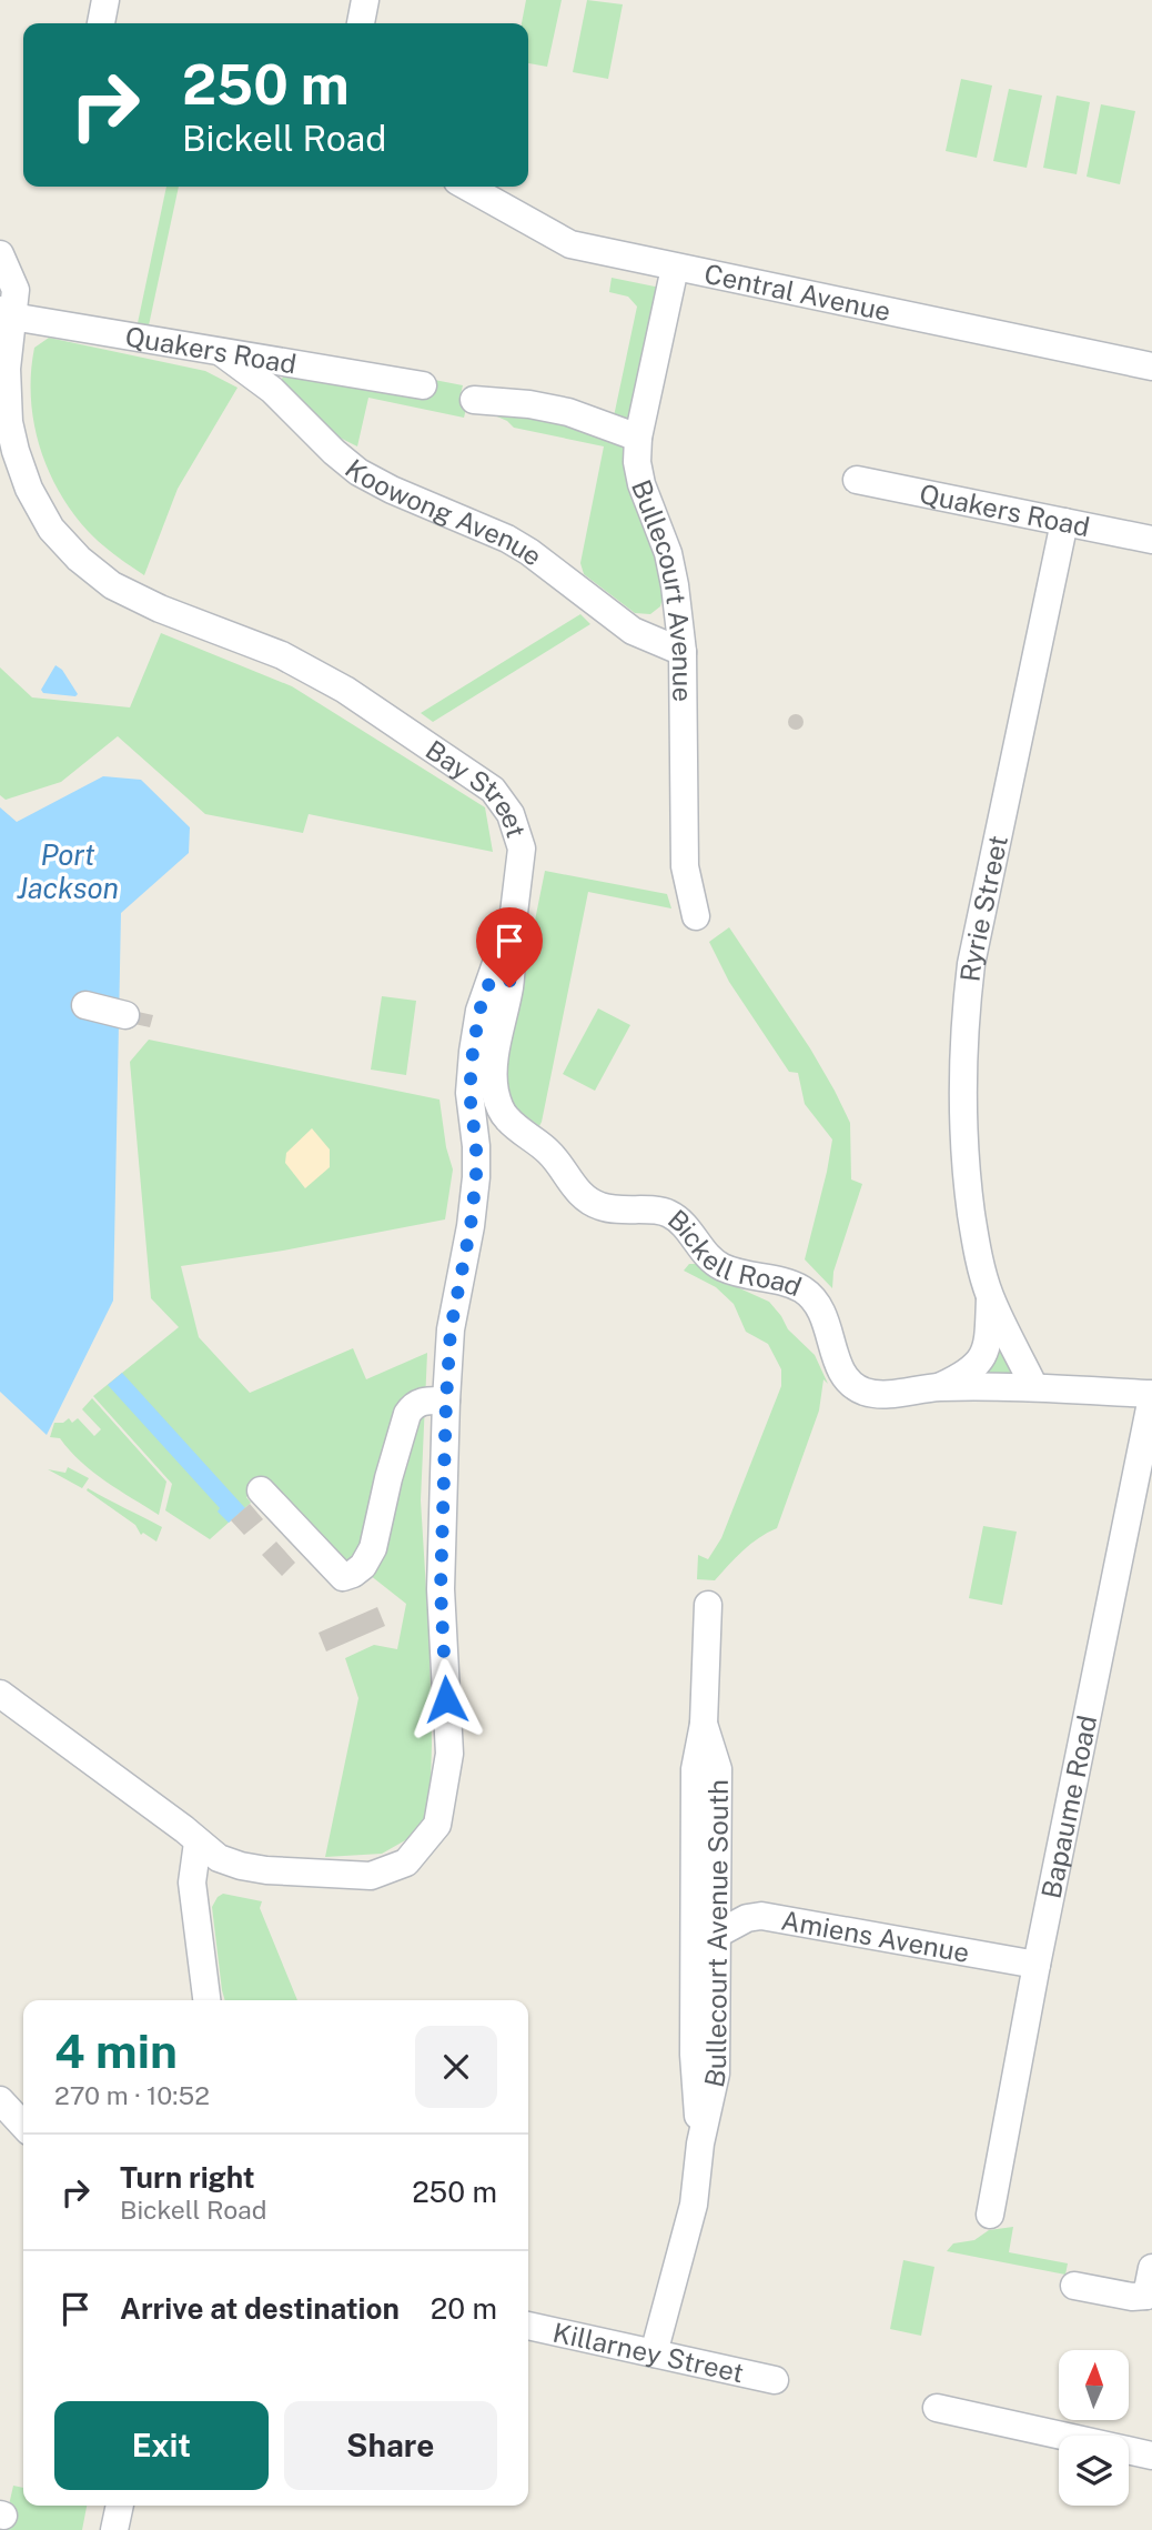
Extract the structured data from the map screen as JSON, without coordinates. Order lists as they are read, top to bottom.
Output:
{
  "streets": {
    "street": [
      "Central Avenue",
      "Quakers Road",
      "Koowong Avenue",
      "Bullecourt Avenue",
      "Bay Street",
      "Ryrie Street",
      "Bickell Road",
      "Bapaume Road",
      "Bullecourt Avenue South",
      "Amiens Avenue",
      "Killarney Street"
    ]
  },
  "crossings": [
    ["Central Avenue", "Bullecourt Avenue"],
    ["Quakers Road", "Koowong Avenue"],
    ["Quakers Road", "Bay Street"],
    ["Quakers Road", "Ryrie Street"],
    ["Koowong Avenue", "Bullecourt Avenue"],
    ["Bay Street", "Bickell Road"],
    ["Ryrie Street", "Bickell Road"],
    ["Bickell Road", "Bapaume Road"],
    ["Bapaume Road", "Amiens Avenue"],
    ["Bullecourt Avenue South", "Amiens Avenue"],
    ["Bullecourt Avenue South", "Killarney Street"]
  ],
  "water": ["Port Jackson"],
  "north": "top",
  "page": {
    "turn": ["250 m", "Bickell Road"],
    "heading": ["4 min", "270 m · 10:52"],
    "list": [
      {
        "name": "Turn right",
        "note": "Bickell Road",
        "value": "250 m"
      },
      {
        "name": "Arrive at destination",
        "value": "20 m"
      }
    ],
    "buttons": ["Exit", "Share"]
  }
}
